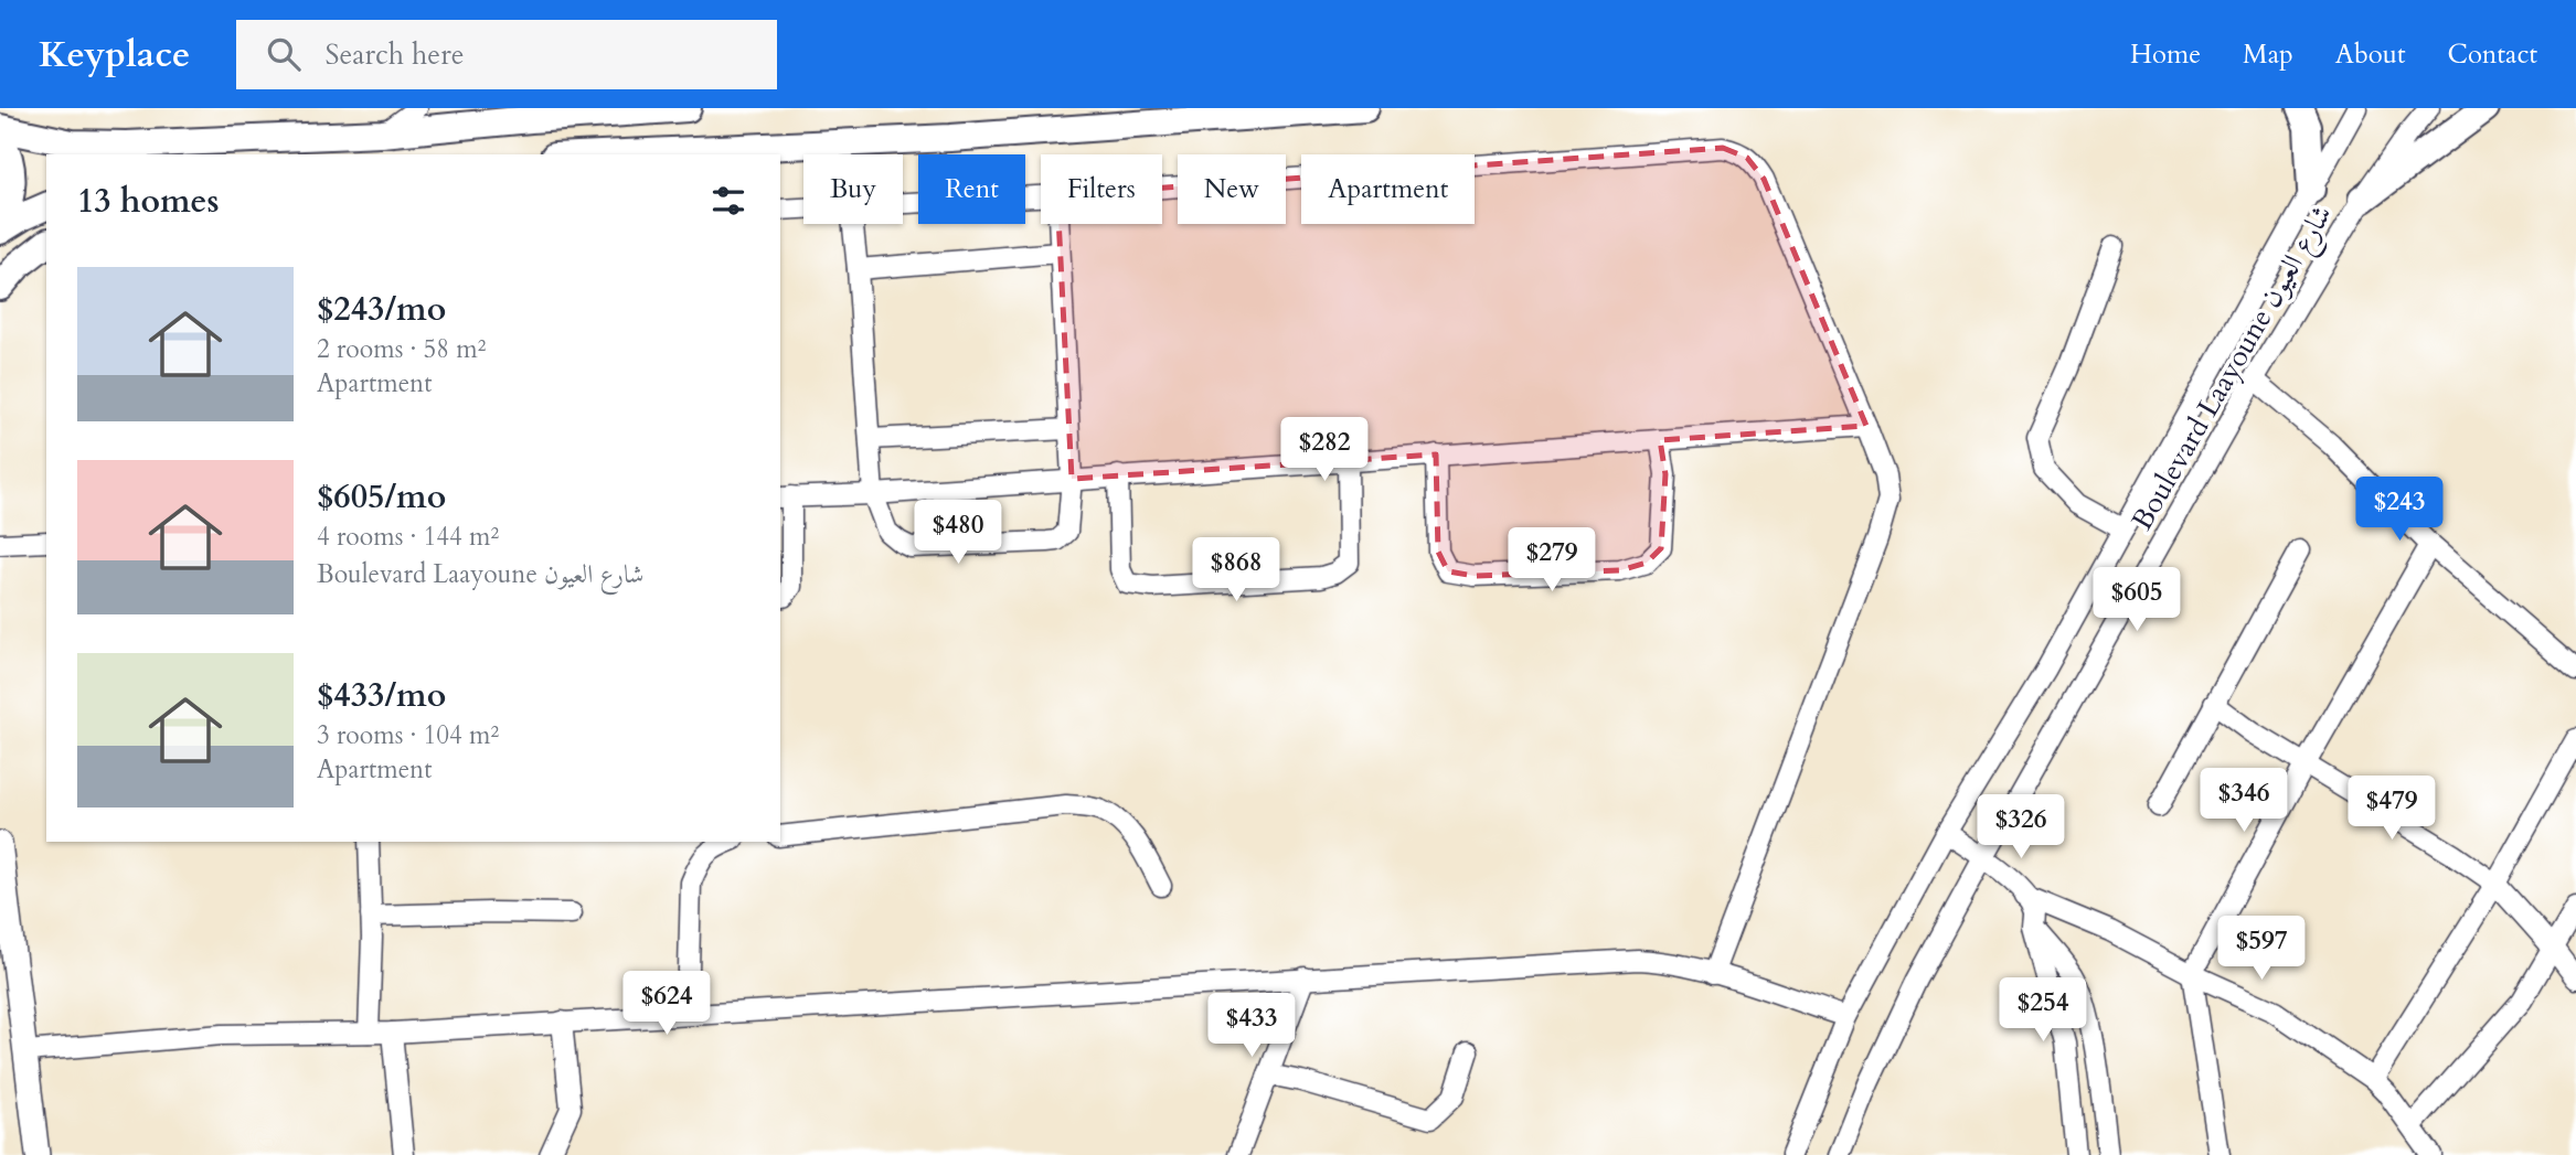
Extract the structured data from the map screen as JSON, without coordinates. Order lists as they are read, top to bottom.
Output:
{
  "streets": {
    "street": ["Boulevard Laayoune شارع العيون"]
  },
  "page": {
    "header": "Keyplace",
    "search": "Search here",
    "nav": [
      "Home",
      "Map",
      "About",
      "Contact"
    ],
    "chip": [
      "Buy",
      "Rent",
      "Filters",
      "New",
      "Apartment"
    ],
    "heading": "13 homes",
    "list": [
      {
        "name": "$243/mo",
        "note": "2 rooms · 58 m² · Apartment"
      },
      {
        "name": "$605/mo",
        "note": "4 rooms · 144 m² · Boulevard Laayoune شارع العيون"
      },
      {
        "name": "$433/mo",
        "note": "3 rooms · 104 m² · Apartment"
      }
    ],
    "price": [
      "$282",
      "$243",
      "$480",
      "$279",
      "$868",
      "$605",
      "$346",
      "$479",
      "$326",
      "$597",
      "$624",
      "$254",
      "$433"
    ]
  }
}
